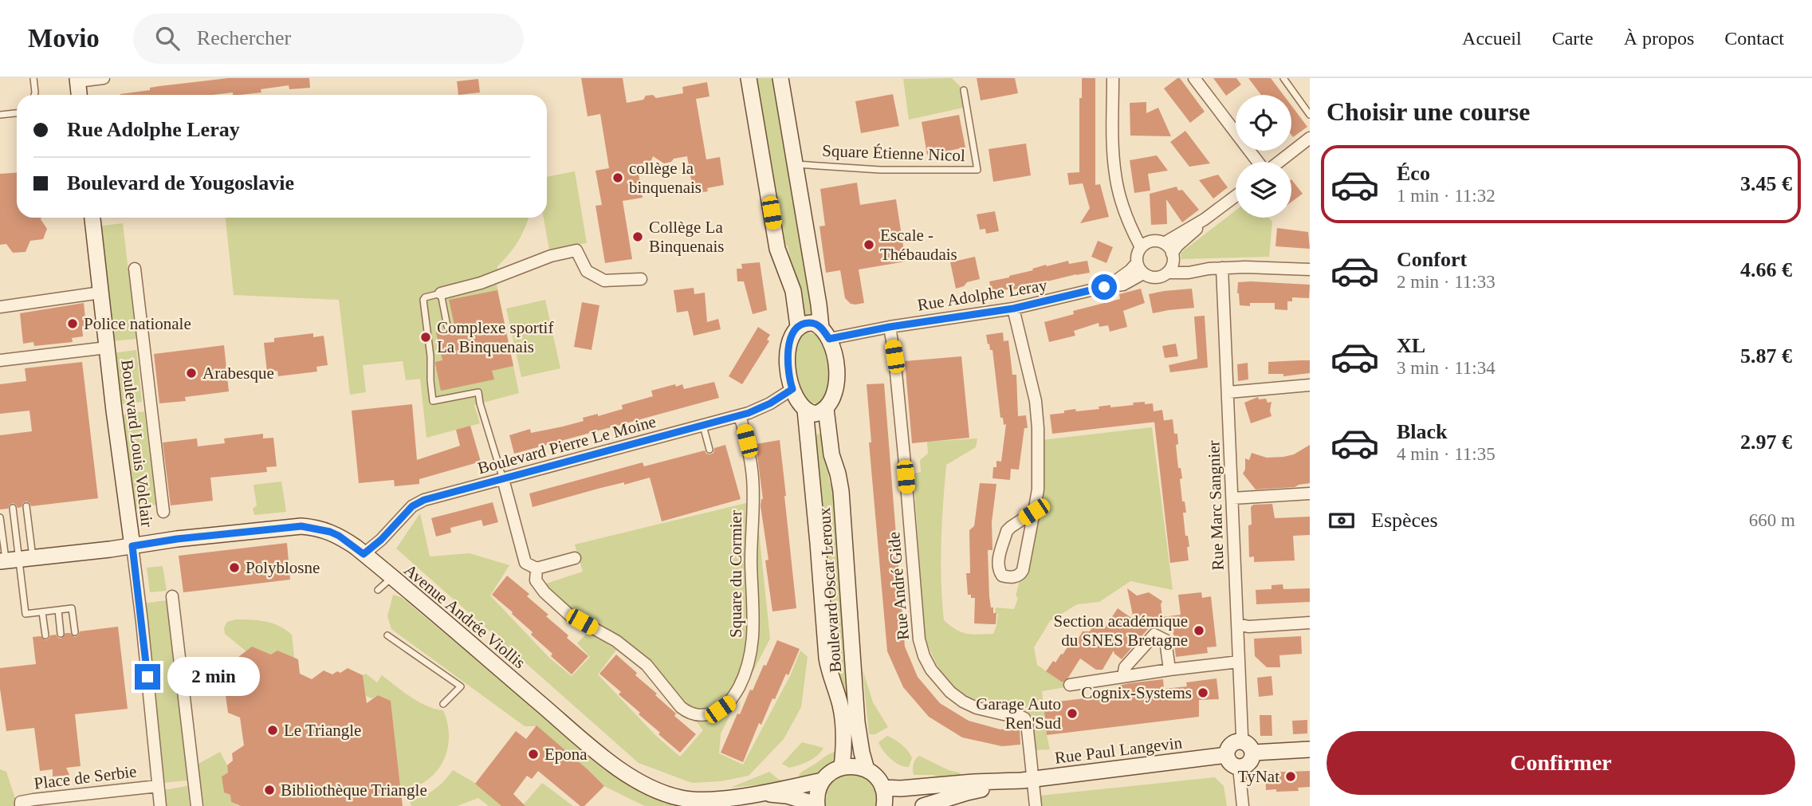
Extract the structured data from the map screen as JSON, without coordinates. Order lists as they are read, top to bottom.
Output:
{
  "streets": {
    "main road": [
      "Boulevard Louis Volclair",
      "Boulevard Oscar Leroux",
      "Avenue Andrée Viollis",
      "Rue Paul Langevin"
    ],
    "street": [
      "Rue Adolphe Leray",
      "Boulevard Pierre Le Moine",
      "Rue Marc Sangnier",
      "Square du Cormier",
      "Rue André Gide",
      "Place de Serbie"
    ],
    "lane": ["Square Étienne Nicol"]
  },
  "crossings": [
    ["Rue Adolphe Leray", "Rue André Gide"],
    ["Boulevard Louis Volclair", "Avenue Andrée Viollis"],
    ["Boulevard Pierre Le Moine", "Square du Cormier"],
    ["Boulevard Pierre Le Moine", "Avenue Andrée Viollis"],
    ["Rue Marc Sangnier", "Rue Paul Langevin"],
    ["Rue André Gide", "Rue Paul Langevin"]
  ],
  "places": [
    "collège la binquenais",
    "Collège La Binquenais",
    "Escale - Thébaudais",
    "Police nationale",
    "Complexe sportif La Binquenais",
    "Arabesque",
    "Polyblosne",
    "Section académique du SNES Bretagne",
    "Cognix-Systems",
    "Garage Auto Ren'Sud",
    "Le Triangle",
    "Epona",
    "TyNat",
    "Bibliothèque Triangle"
  ],
  "page": {
    "header": "Movio",
    "search": "Rechercher",
    "nav": [
      "Accueil",
      "Carte",
      "À propos",
      "Contact"
    ],
    "heading": "Choisir une course",
    "banner": ["Rue Adolphe Leray", "Boulevard de Yougoslavie"],
    "list": [
      {
        "name": "Éco",
        "note": "1 min · 11:32",
        "value": "3.45 €"
      },
      {
        "name": "Confort",
        "note": "2 min · 11:33",
        "value": "4.66 €"
      },
      {
        "name": "XL",
        "note": "3 min · 11:34",
        "value": "5.87 €"
      },
      {
        "name": "Black",
        "note": "4 min · 11:35",
        "value": "2.97 €"
      }
    ],
    "pay": ["Espèces", "660 m"],
    "bubble": "2 min",
    "buttons": "Confirmer"
  }
}
